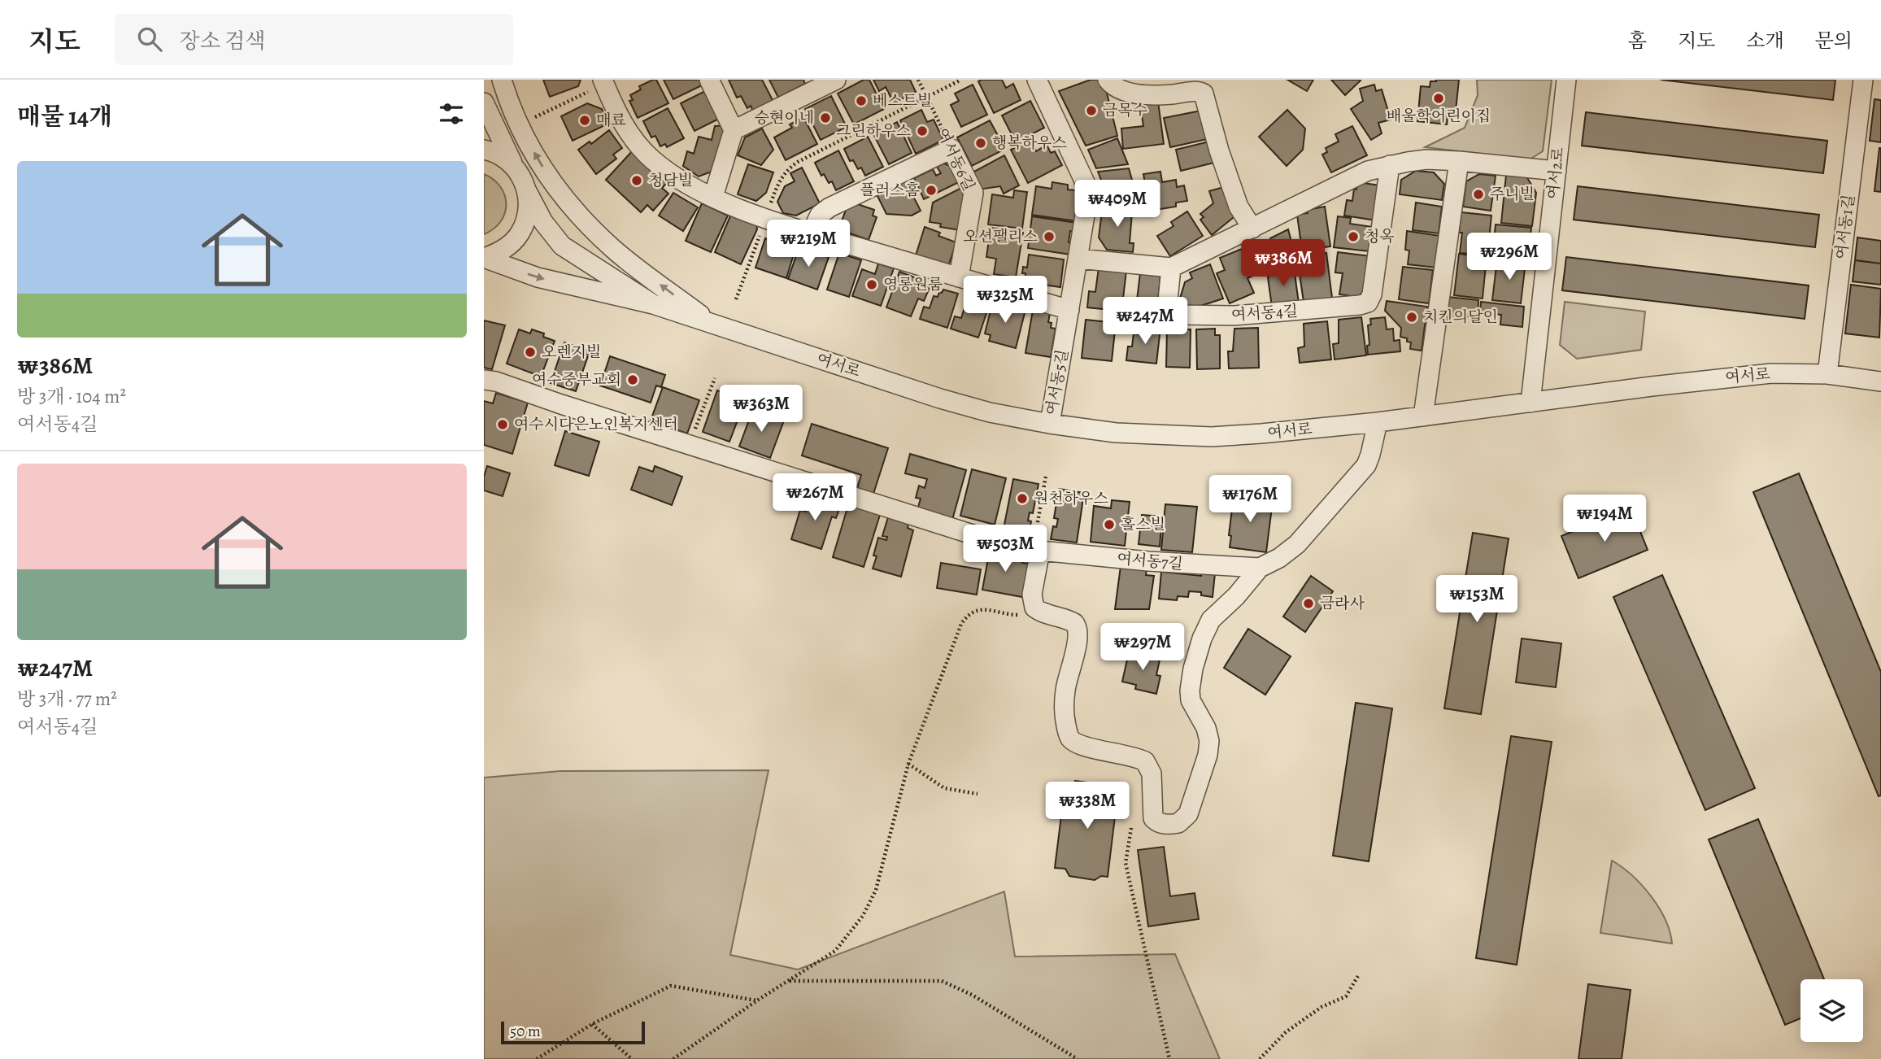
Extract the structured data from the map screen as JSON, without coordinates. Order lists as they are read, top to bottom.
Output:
{
  "streets": {
    "street": [
      "여서동6길",
      "여서2로",
      "여서동1길",
      "여서동4길",
      "여서로",
      "여서동5길",
      "여서동7길"
    ]
  },
  "crossings": [
    ["여서2로", "여서로"],
    ["여서동1길", "여서로"],
    ["여서로", "여서동5길"]
  ],
  "places": [
    "배울학어린이집",
    "베스트빌",
    "금목수",
    "승현이네",
    "매료",
    "그린하우스",
    "행복하우스",
    "청담빌",
    "플러스홈",
    "주니빌",
    "오션팰리스",
    "청옥",
    "영롱원룸",
    "치킨의달인",
    "오렌지빌",
    "여수중부교회",
    "여수시다은노인복지센터",
    "원천하우스",
    "홀스빌",
    "금라사"
  ],
  "scale_bar": "50 m",
  "page": {
    "header": "지도",
    "search": "장소 검색",
    "nav": [
      "홈",
      "지도",
      "소개",
      "문의"
    ],
    "heading": "매물 14개",
    "list": [
      {
        "name": "₩386M",
        "note": "방 3개 · 104 m² · 여서동4길"
      },
      {
        "name": "₩247M",
        "note": "방 3개 · 77 m² · 여서동4길"
      }
    ],
    "price": [
      "₩409M",
      "₩219M",
      "₩296M",
      "₩386M",
      "₩325M",
      "₩247M",
      "₩363M",
      "₩267M",
      "₩176M",
      "₩194M",
      "₩503M",
      "₩153M",
      "₩297M",
      "₩338M"
    ],
    "scale": "50 m"
  }
}
